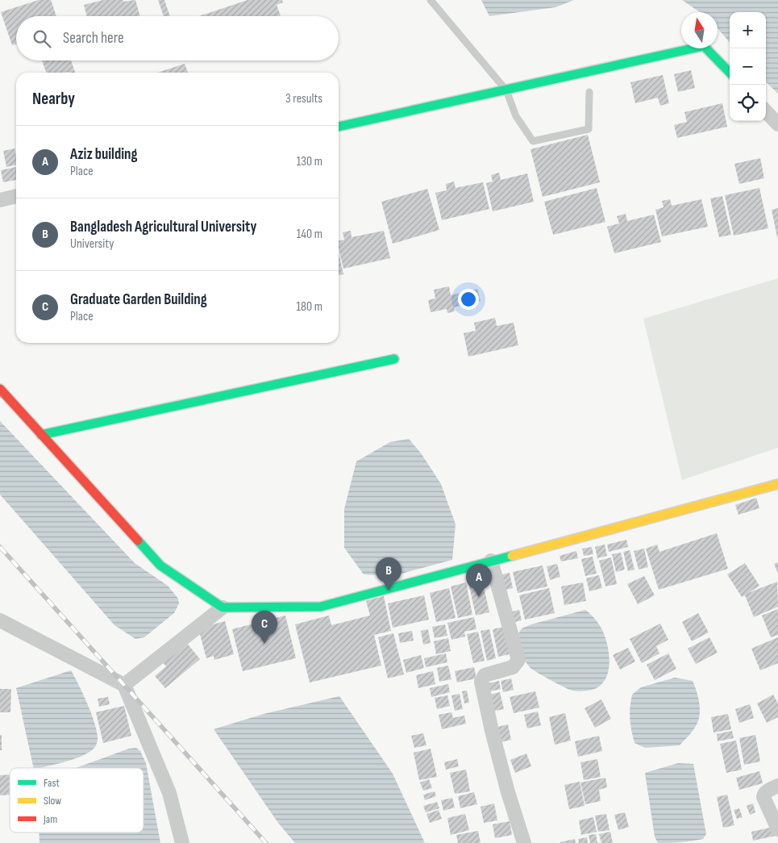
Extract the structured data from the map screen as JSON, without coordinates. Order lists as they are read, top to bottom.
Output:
{
  "legend": ["Fast", "Slow", "Jam"],
  "north": "top",
  "page": {
    "map_buttons": ["+", "−"],
    "search": "Search here",
    "heading": ["Nearby", "3 results"],
    "list": [
      {
        "mark": "A",
        "name": "Aziz building",
        "note": "Place",
        "value": "130 m"
      },
      {
        "mark": "B",
        "name": "Bangladesh Agricultural University",
        "note": "University",
        "value": "140 m"
      },
      {
        "mark": "C",
        "name": "Graduate Garden Building",
        "note": "Place",
        "value": "180 m"
      }
    ],
    "pins": ["B", "A", "C"]
  }
}
